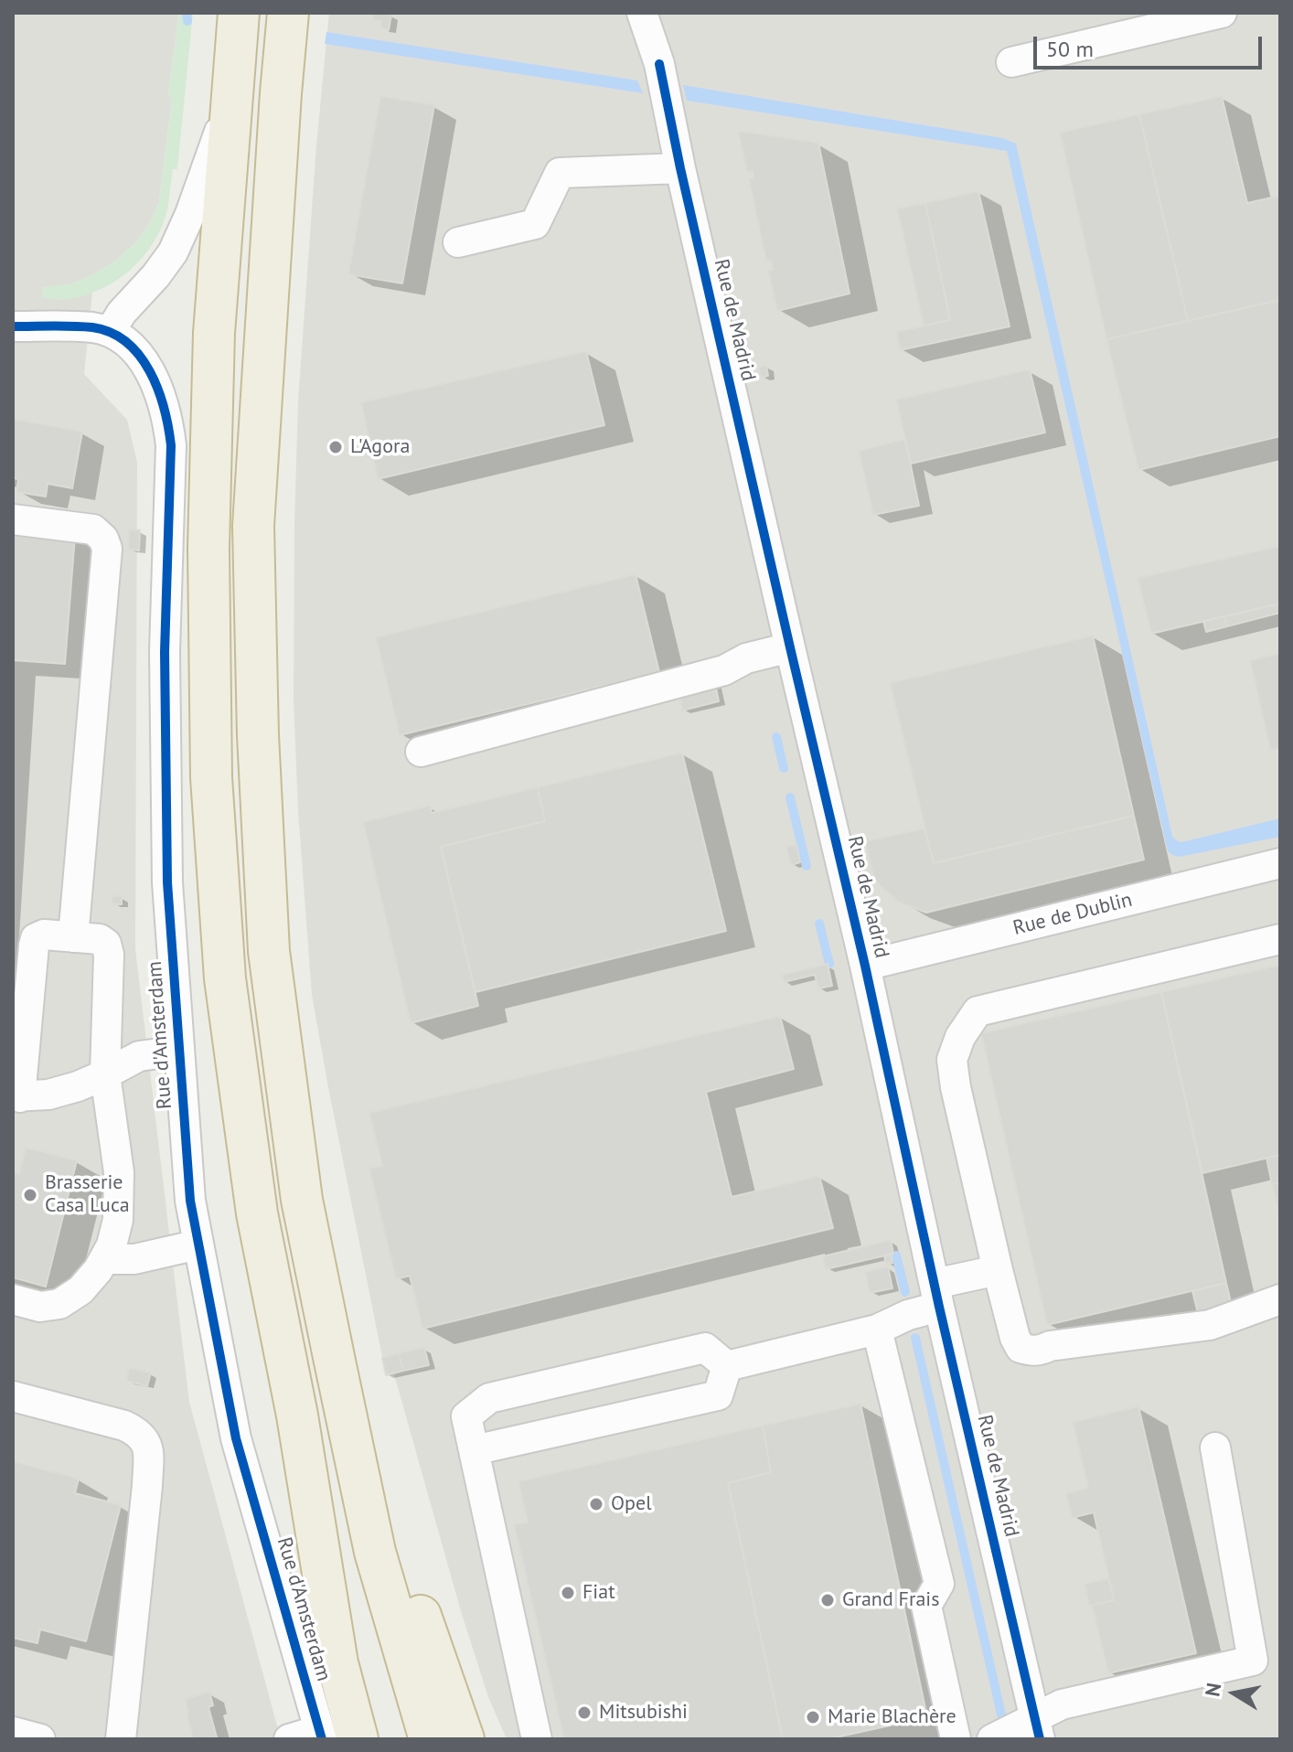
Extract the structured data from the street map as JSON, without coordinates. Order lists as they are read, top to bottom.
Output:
{
  "streets": {
    "street": ["Rue de Madrid", "Rue de Dublin", "Rue d'Amsterdam"]
  },
  "crossings": [
    ["Rue de Madrid", "Rue de Dublin"]
  ],
  "places": [
    "L'Agora",
    "Brasserie Casa Luca",
    "Opel",
    "Fiat",
    "Grand Frais",
    "Mitsubishi",
    "Marie Blachère"
  ],
  "scale_bar": "50 m",
  "north": "left"
}
